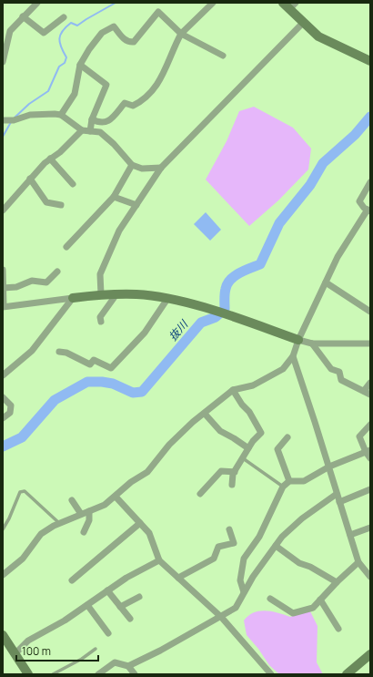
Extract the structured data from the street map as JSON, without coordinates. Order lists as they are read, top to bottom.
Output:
{
  "water": ["抜川"],
  "scale_bar": "100 m"
}
